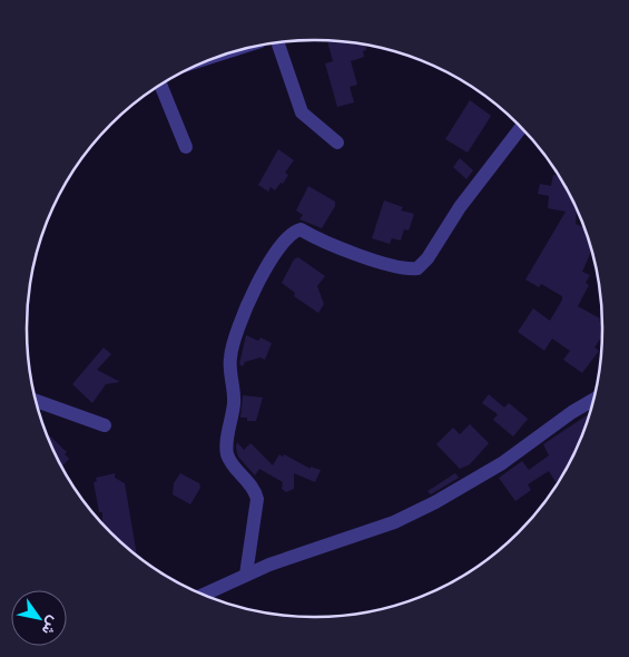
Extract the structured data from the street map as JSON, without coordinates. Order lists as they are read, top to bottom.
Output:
{
  "north": "bottom right"
}
